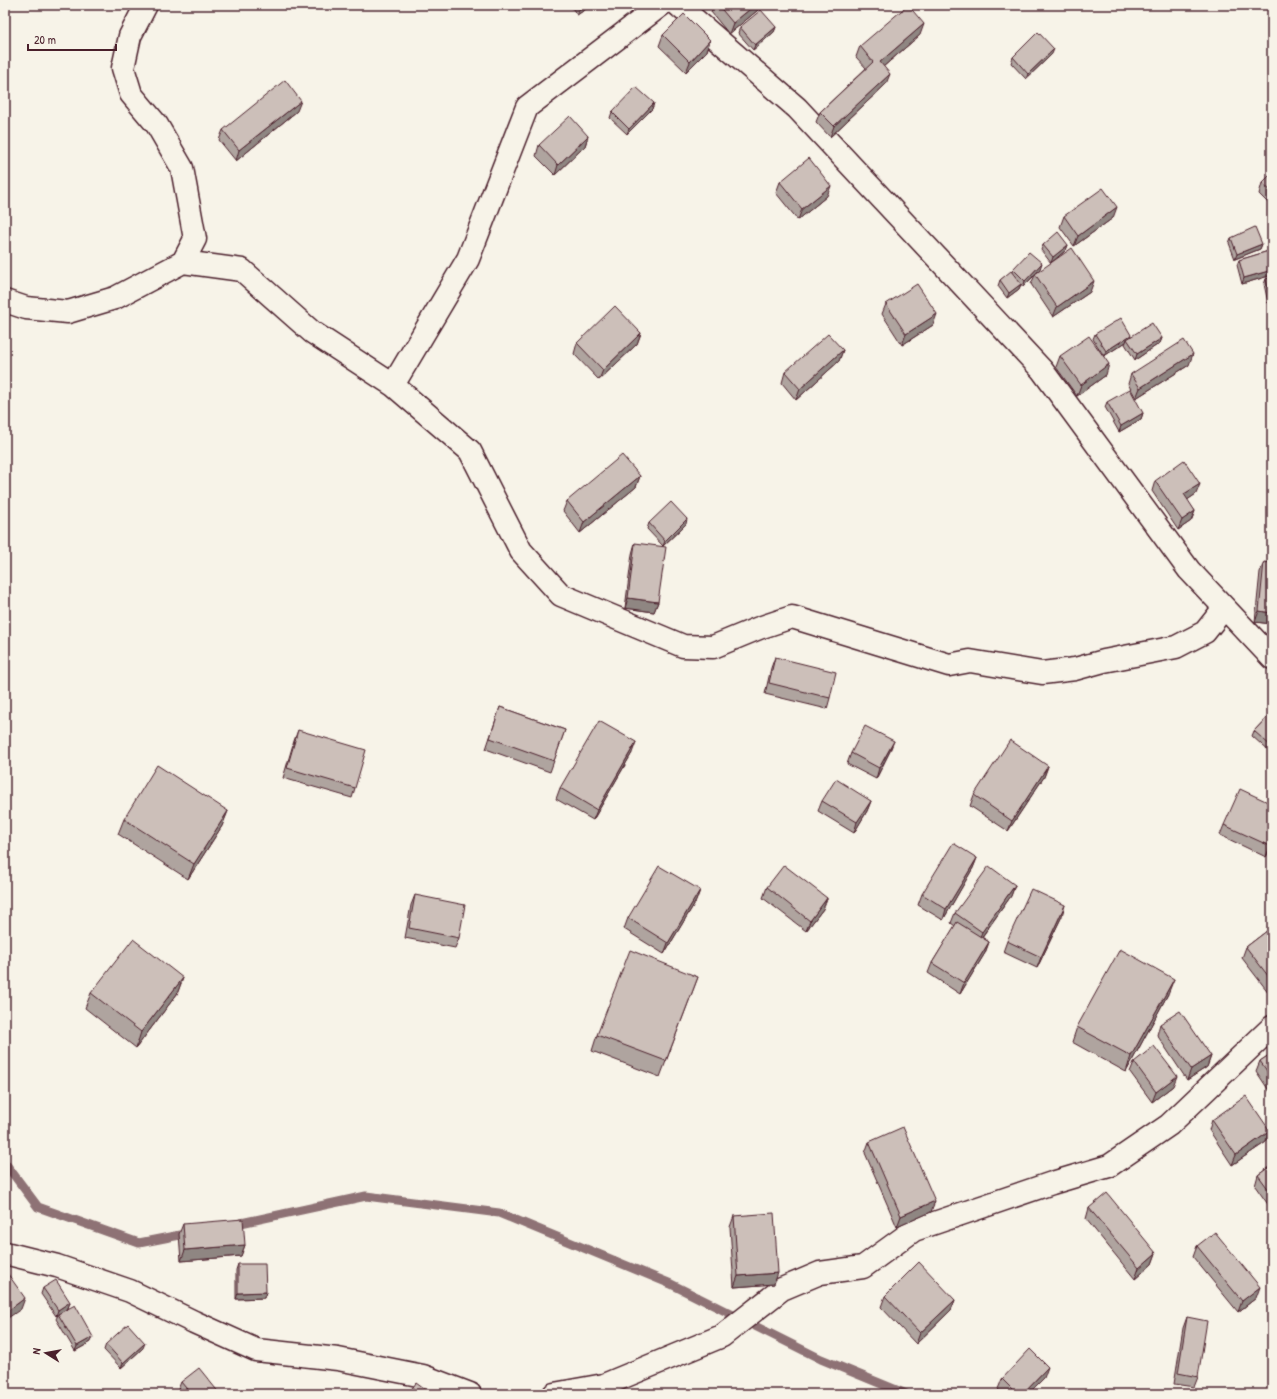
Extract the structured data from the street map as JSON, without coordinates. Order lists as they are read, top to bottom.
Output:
{
  "scale_bar": "20 m",
  "north": "left"
}
